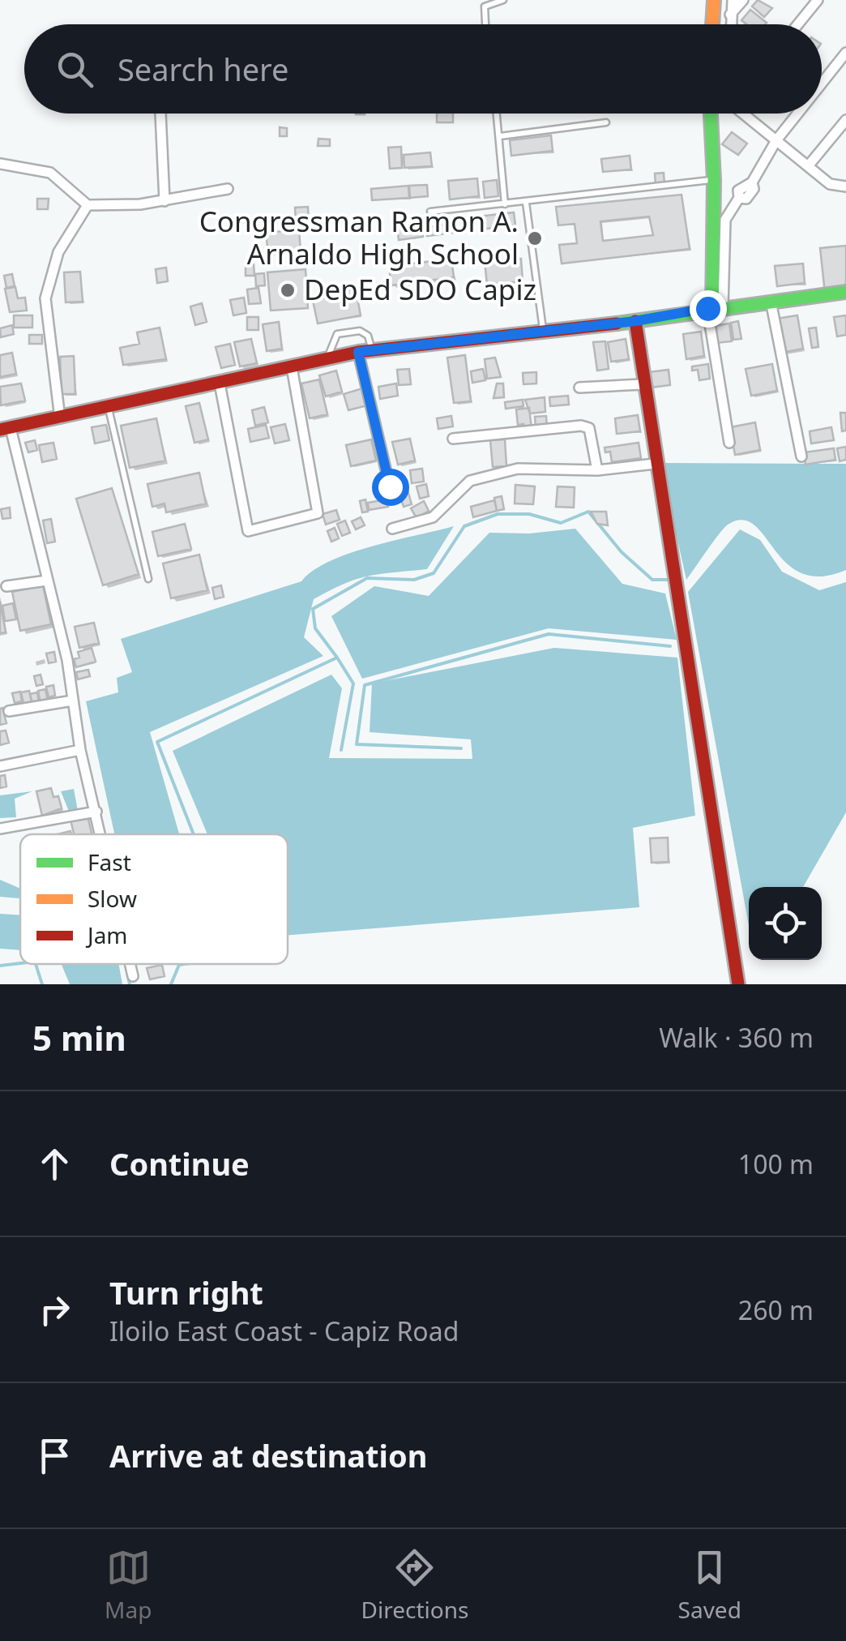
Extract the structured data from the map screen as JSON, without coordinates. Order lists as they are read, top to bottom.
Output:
{
  "places": ["Congressman Ramon A. Arnaldo High School", "DepEd SDO Capiz"],
  "legend": ["Fast", "Slow", "Jam"],
  "page": {
    "search": "Search here",
    "heading": ["5 min", "Walk · 360 m"],
    "list": [
      ["Continue", "100 m"],
      ["Turn right", "Iloilo East Coast - Capiz Road", "260 m"],
      "Arrive at destination"
    ],
    "nav": ["Map", "Directions", "Saved"]
  }
}
